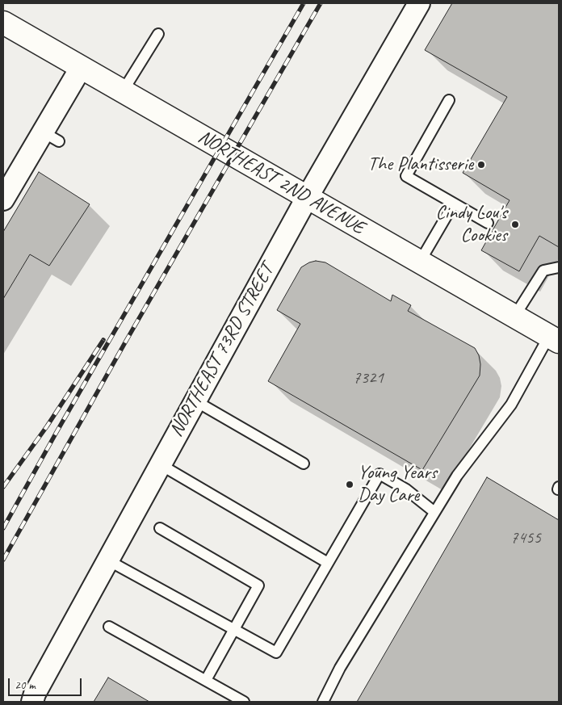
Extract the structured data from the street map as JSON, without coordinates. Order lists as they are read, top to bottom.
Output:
{
  "streets": {
    "main road": ["NORTHEAST 2ND AVENUE"],
    "street": ["NORTHEAST 73RD STREET"]
  },
  "crossings": [
    ["NORTHEAST 2ND AVENUE", "NORTHEAST 73RD STREET"]
  ],
  "places": ["The Plantisserie", "Cindy Lou's Cookies", "Young Years Day Care"],
  "house_numbers": ["7321", "7455"],
  "scale_bar": "20 m"
}
